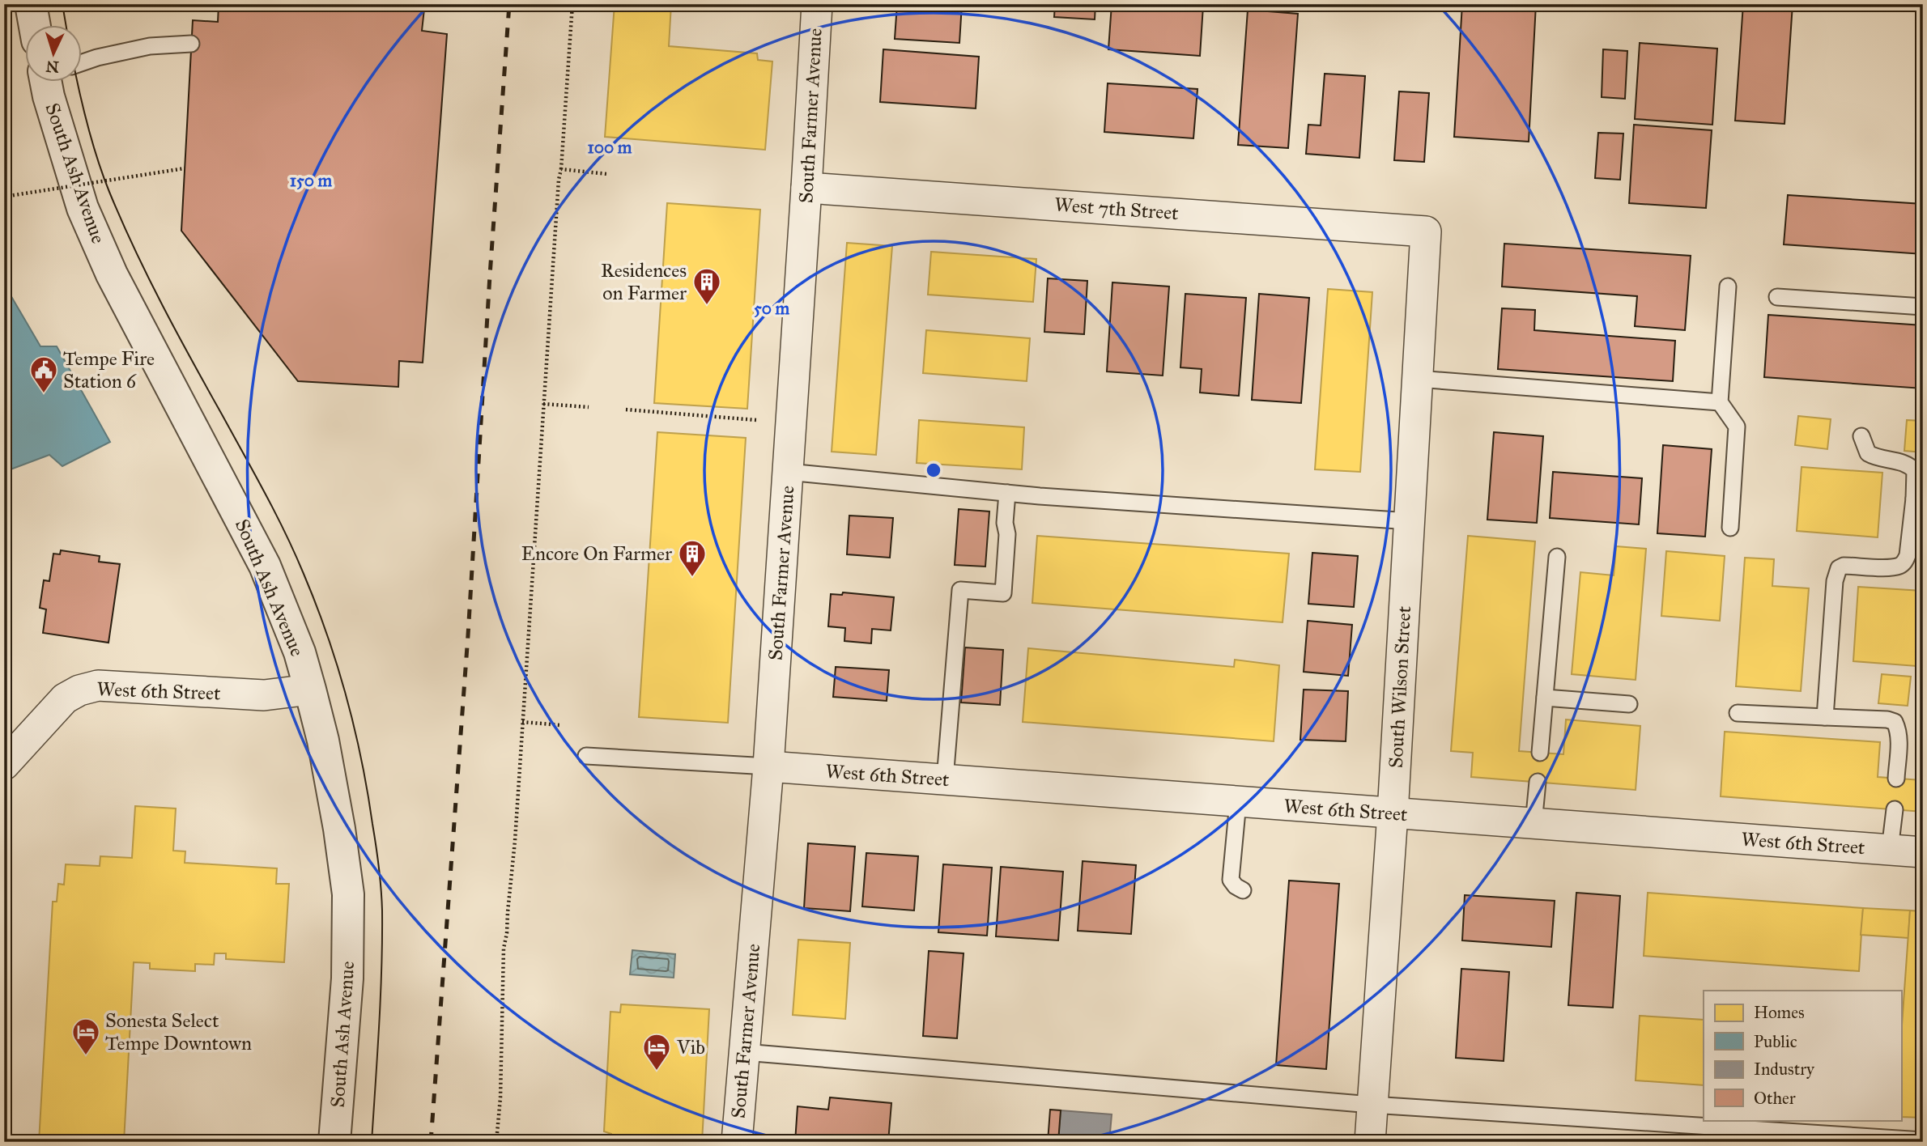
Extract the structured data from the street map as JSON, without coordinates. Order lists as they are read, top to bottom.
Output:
{
  "streets": {
    "street": [
      "South Farmer Avenue",
      "South Ash Avenue",
      "West 7th Street",
      "South Wilson Street",
      "West 6th Street"
    ]
  },
  "crossings": [
    ["South Farmer Avenue", "West 7th Street"],
    ["South Farmer Avenue", "West 6th Street"],
    ["South Ash Avenue", "West 6th Street"],
    ["West 7th Street", "South Wilson Street"],
    ["South Wilson Street", "West 6th Street"]
  ],
  "places": {
    "building": ["Residences on Farmer", "Encore On Farmer"],
    "public building": ["Tempe Fire Station 6"],
    "hotel": ["Sonesta Select Tempe Downtown", "Vib"]
  },
  "legend": [
    "Homes",
    "Public",
    "Industry",
    "Other"
  ],
  "north": "bottom",
  "rings": ["100 m", "150 m", "50 m"]
}
